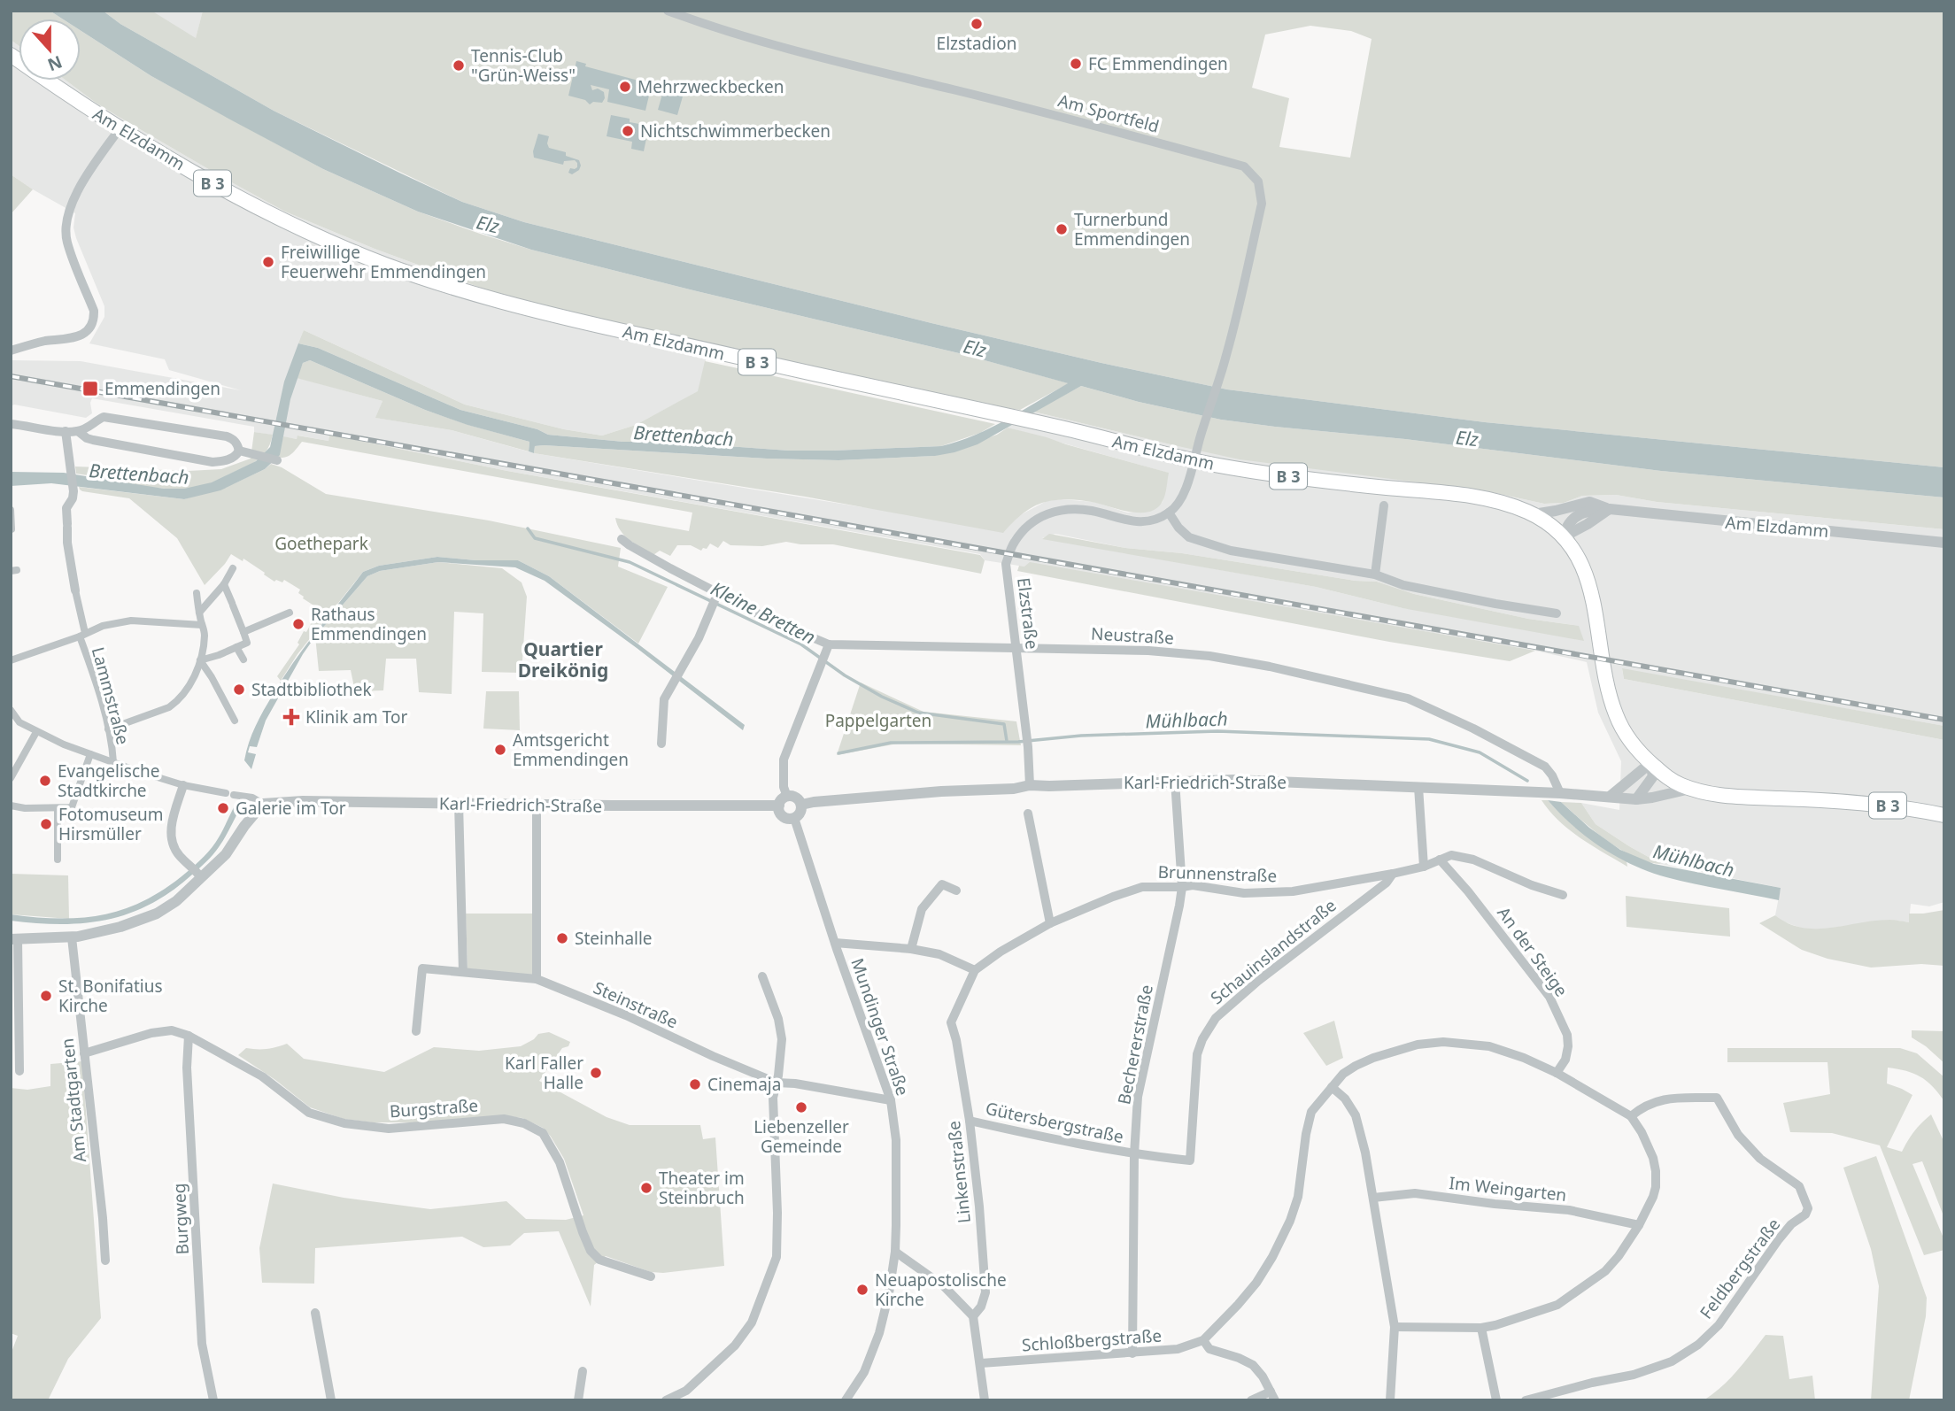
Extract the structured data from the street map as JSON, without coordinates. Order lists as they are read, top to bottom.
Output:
{
  "streets": {
    "main road": ["Am Elzdamm", "B 3"],
    "street": [
      "Am Sportfeld",
      "Elzstraße",
      "Neustraße",
      "Lammstraße",
      "Karl-Friedrich-Straße",
      "Brunnenstraße",
      "Schauinslandstraße",
      "An der Steige",
      "Steinstraße",
      "Mundinger Straße",
      "Bechererstraße",
      "Am Stadtgarten",
      "Burgstraße",
      "Gütersbergstraße",
      "Linkenstraße",
      "Im Weingarten",
      "Burgweg",
      "Feldbergstraße",
      "Schloßbergstraße"
    ]
  },
  "crossings": [
    ["Am Sportfeld", "Am Elzdamm"],
    ["Am Elzdamm", "B 3"],
    ["B 3", "Karl-Friedrich-Straße"],
    ["Elzstraße", "Neustraße"],
    ["Elzstraße", "Karl-Friedrich-Straße"],
    ["Neustraße", "Karl-Friedrich-Straße"],
    ["Lammstraße", "Karl-Friedrich-Straße"],
    ["Karl-Friedrich-Straße", "Mundinger Straße"],
    ["Karl-Friedrich-Straße", "Bechererstraße"],
    ["Brunnenstraße", "Schauinslandstraße"],
    ["Brunnenstraße", "An der Steige"],
    ["Brunnenstraße", "Bechererstraße"],
    ["Brunnenstraße", "Linkenstraße"],
    ["Schauinslandstraße", "Bechererstraße"],
    ["Schauinslandstraße", "Gütersbergstraße"],
    ["An der Steige", "Schloßbergstraße"],
    ["Steinstraße", "Mundinger Straße"],
    ["Bechererstraße", "Gütersbergstraße"],
    ["Bechererstraße", "Schloßbergstraße"],
    ["Am Stadtgarten", "Burgstraße"],
    ["Burgstraße", "Burgweg"],
    ["Gütersbergstraße", "Linkenstraße"],
    ["Im Weingarten", "Schloßbergstraße"],
    ["Feldbergstraße", "Schloßbergstraße"]
  ],
  "districts": ["Quartier Dreikönig"],
  "water": [
    "Elz",
    "Brettenbach",
    "Kleine Bretten",
    "Mühlbach"
  ],
  "parks": ["Goethepark", "Pappelgarten"],
  "places": {
    "other": [
      "Elzstadion",
      "FC Emmendingen",
      "Tennis-Club \"Grün-Weiss\"",
      "Mehrzweckbecken",
      "Nichtschwimmerbecken",
      "Turnerbund Emmendingen",
      "Freiwillige Feuerwehr Emmendingen",
      "Rathaus Emmendingen",
      "Stadtbibliothek",
      "Amtsgericht Emmendingen",
      "Evangelische Stadtkirche",
      "Galerie im Tor",
      "Fotomuseum Hirsmüller",
      "Steinhalle",
      "St. Bonifatius Kirche",
      "Karl Faller Halle",
      "Cinemaja",
      "Liebenzeller Gemeinde",
      "Theater im Steinbruch",
      "Neuapostolische Kirche"
    ],
    "transit": ["Emmendingen"],
    "health": ["Klinik am Tor"]
  },
  "north": "bottom"
}
